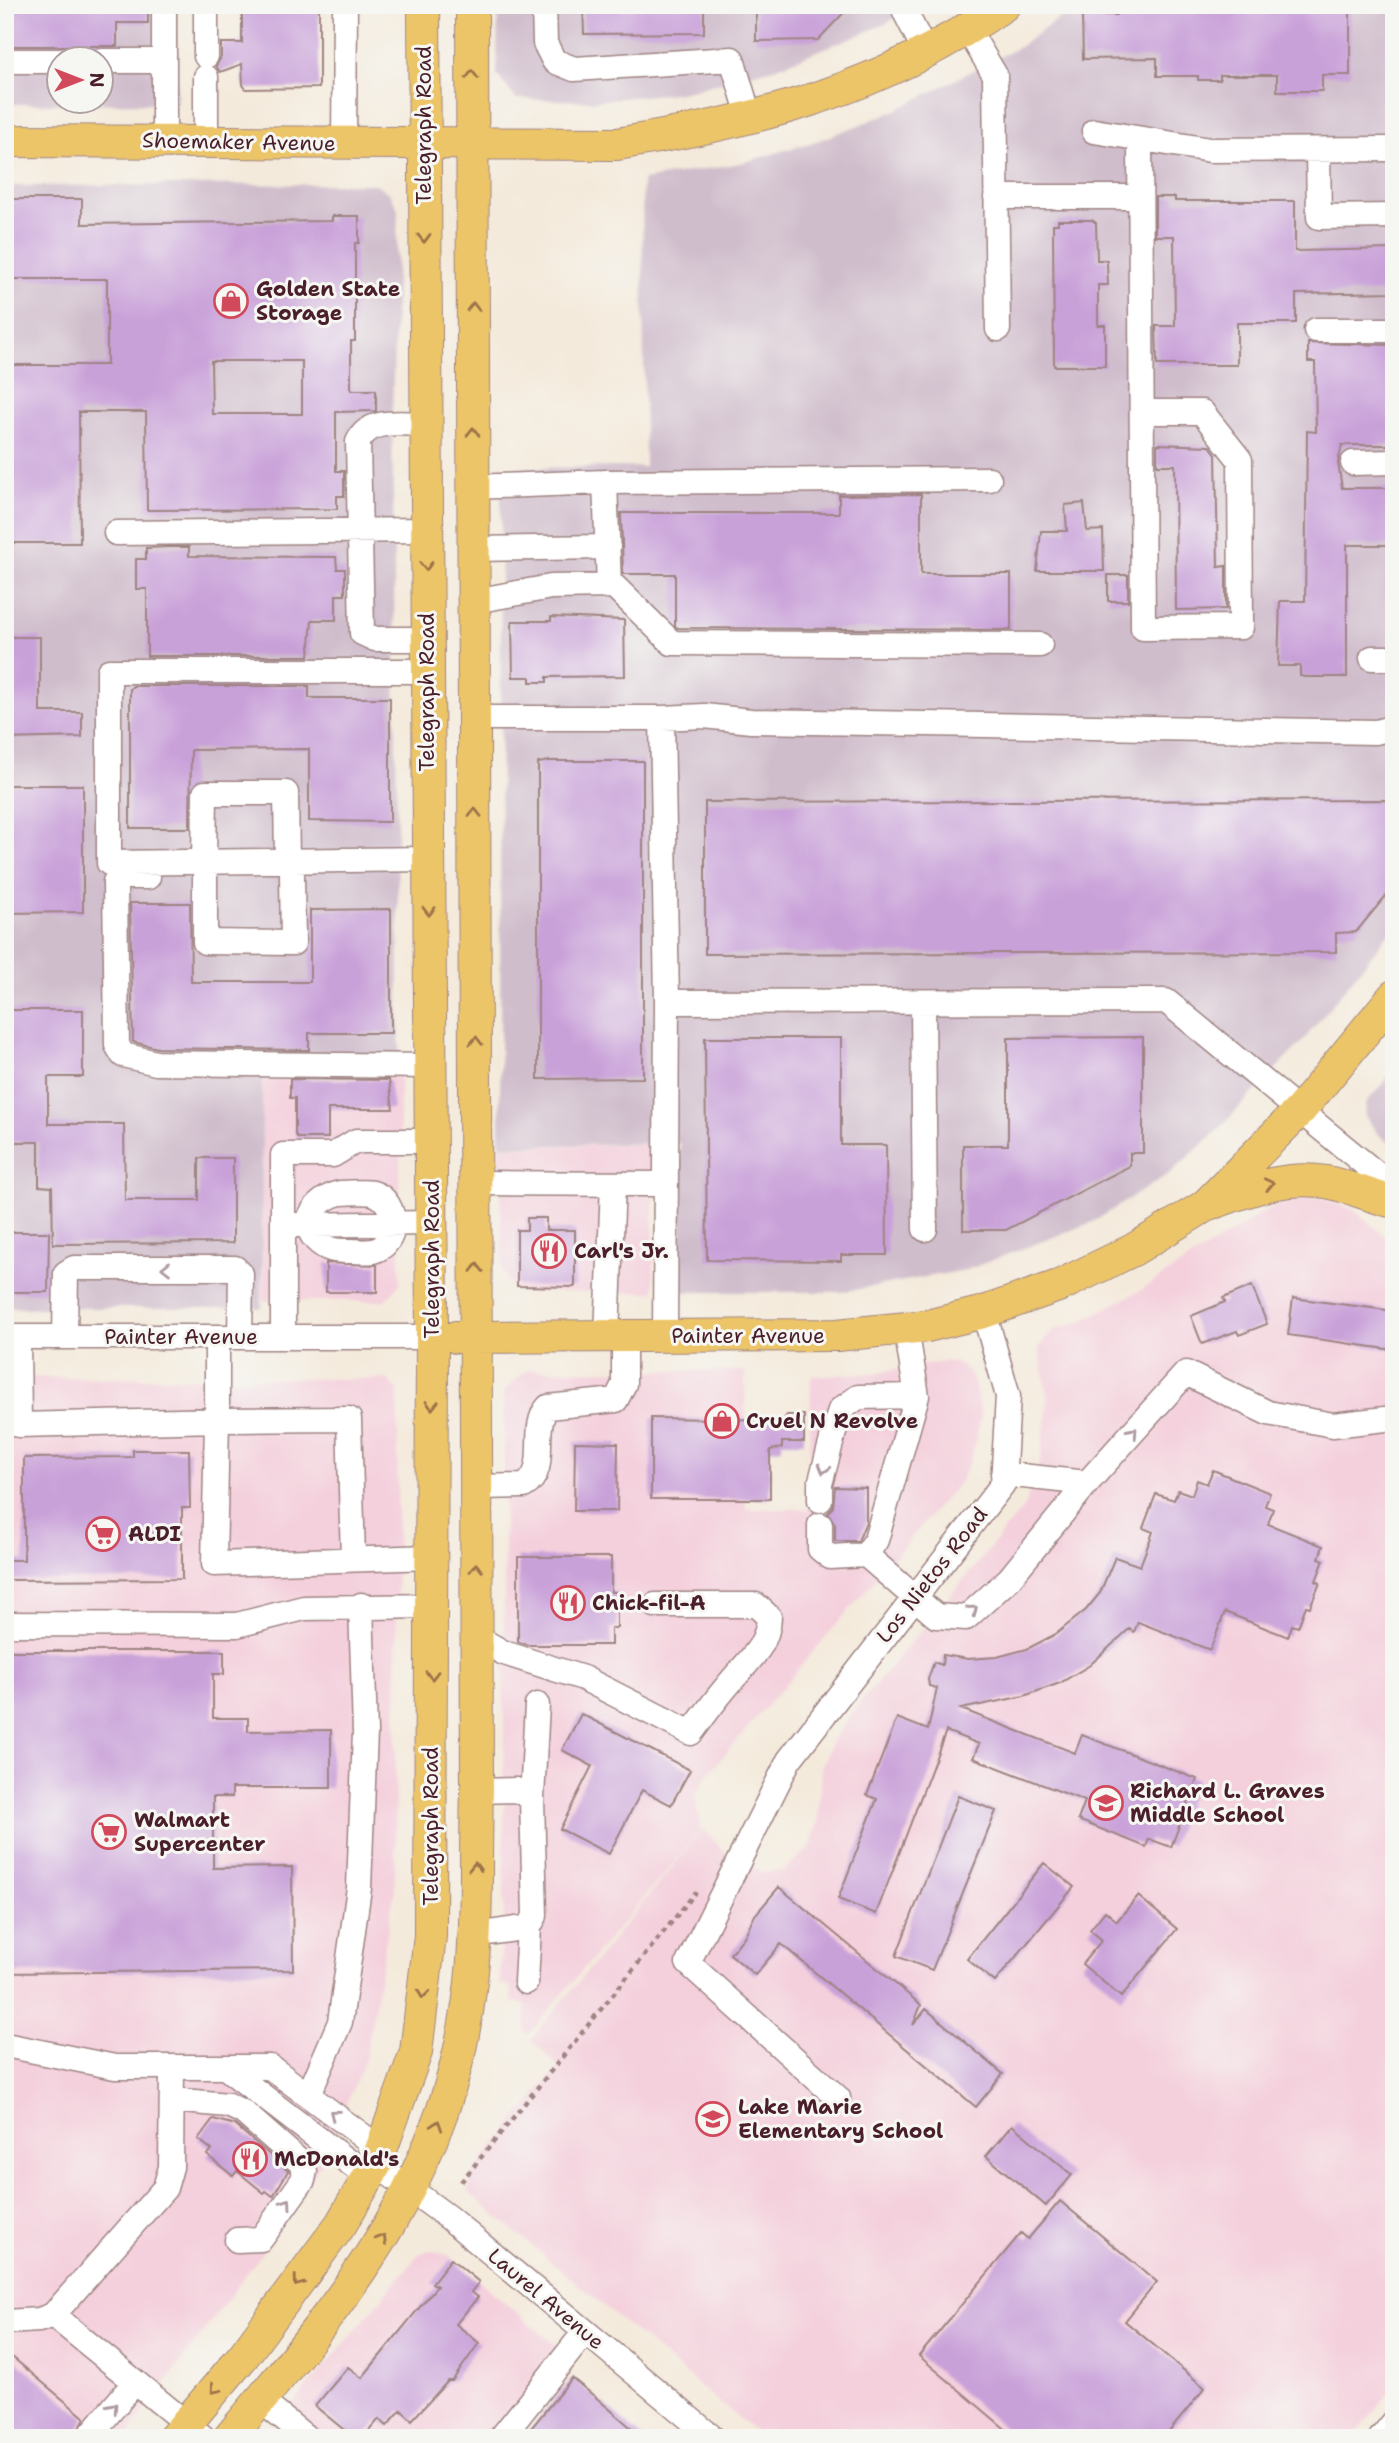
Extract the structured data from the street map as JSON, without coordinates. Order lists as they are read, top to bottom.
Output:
{
  "streets": {
    "main road": ["Telegraph Road", "Shoemaker Avenue", "Painter Avenue"],
    "street": ["Los Nietos Road", "Laurel Avenue"]
  },
  "crossings": [
    ["Telegraph Road", "Shoemaker Avenue"],
    ["Telegraph Road", "Painter Avenue"],
    ["Telegraph Road", "Laurel Avenue"],
    ["Painter Avenue", "Los Nietos Road"]
  ],
  "places": {
    "shop": ["Golden State Storage", "Cruel N Revolve"],
    "restaurant": ["Carl's Jr.", "Chick-fil-A", "McDonald's"],
    "supermarket": ["ALDI", "Walmart Supercenter"],
    "school or university": ["Richard L. Graves Middle School", "Lake Marie Elementary School"]
  },
  "north": "right"
}
